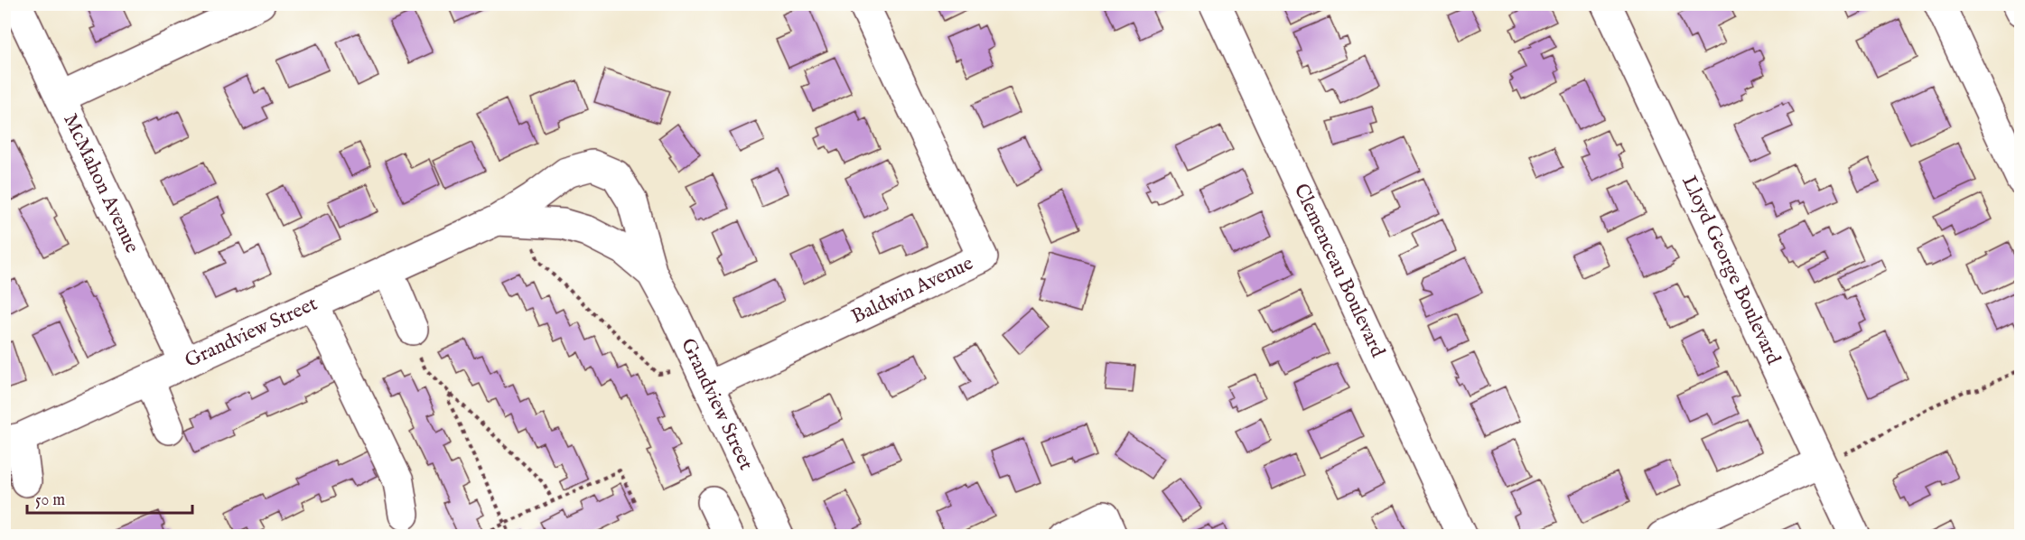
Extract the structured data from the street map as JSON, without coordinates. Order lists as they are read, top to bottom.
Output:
{
  "streets": {
    "street": [
      "McMahon Avenue",
      "Clemenceau Boulevard",
      "Lloyd George Boulevard",
      "Baldwin Avenue",
      "Grandview Street"
    ]
  },
  "crossings": [
    ["McMahon Avenue", "Grandview Street"],
    ["Baldwin Avenue", "Grandview Street"]
  ],
  "scale_bar": "50 m"
}
